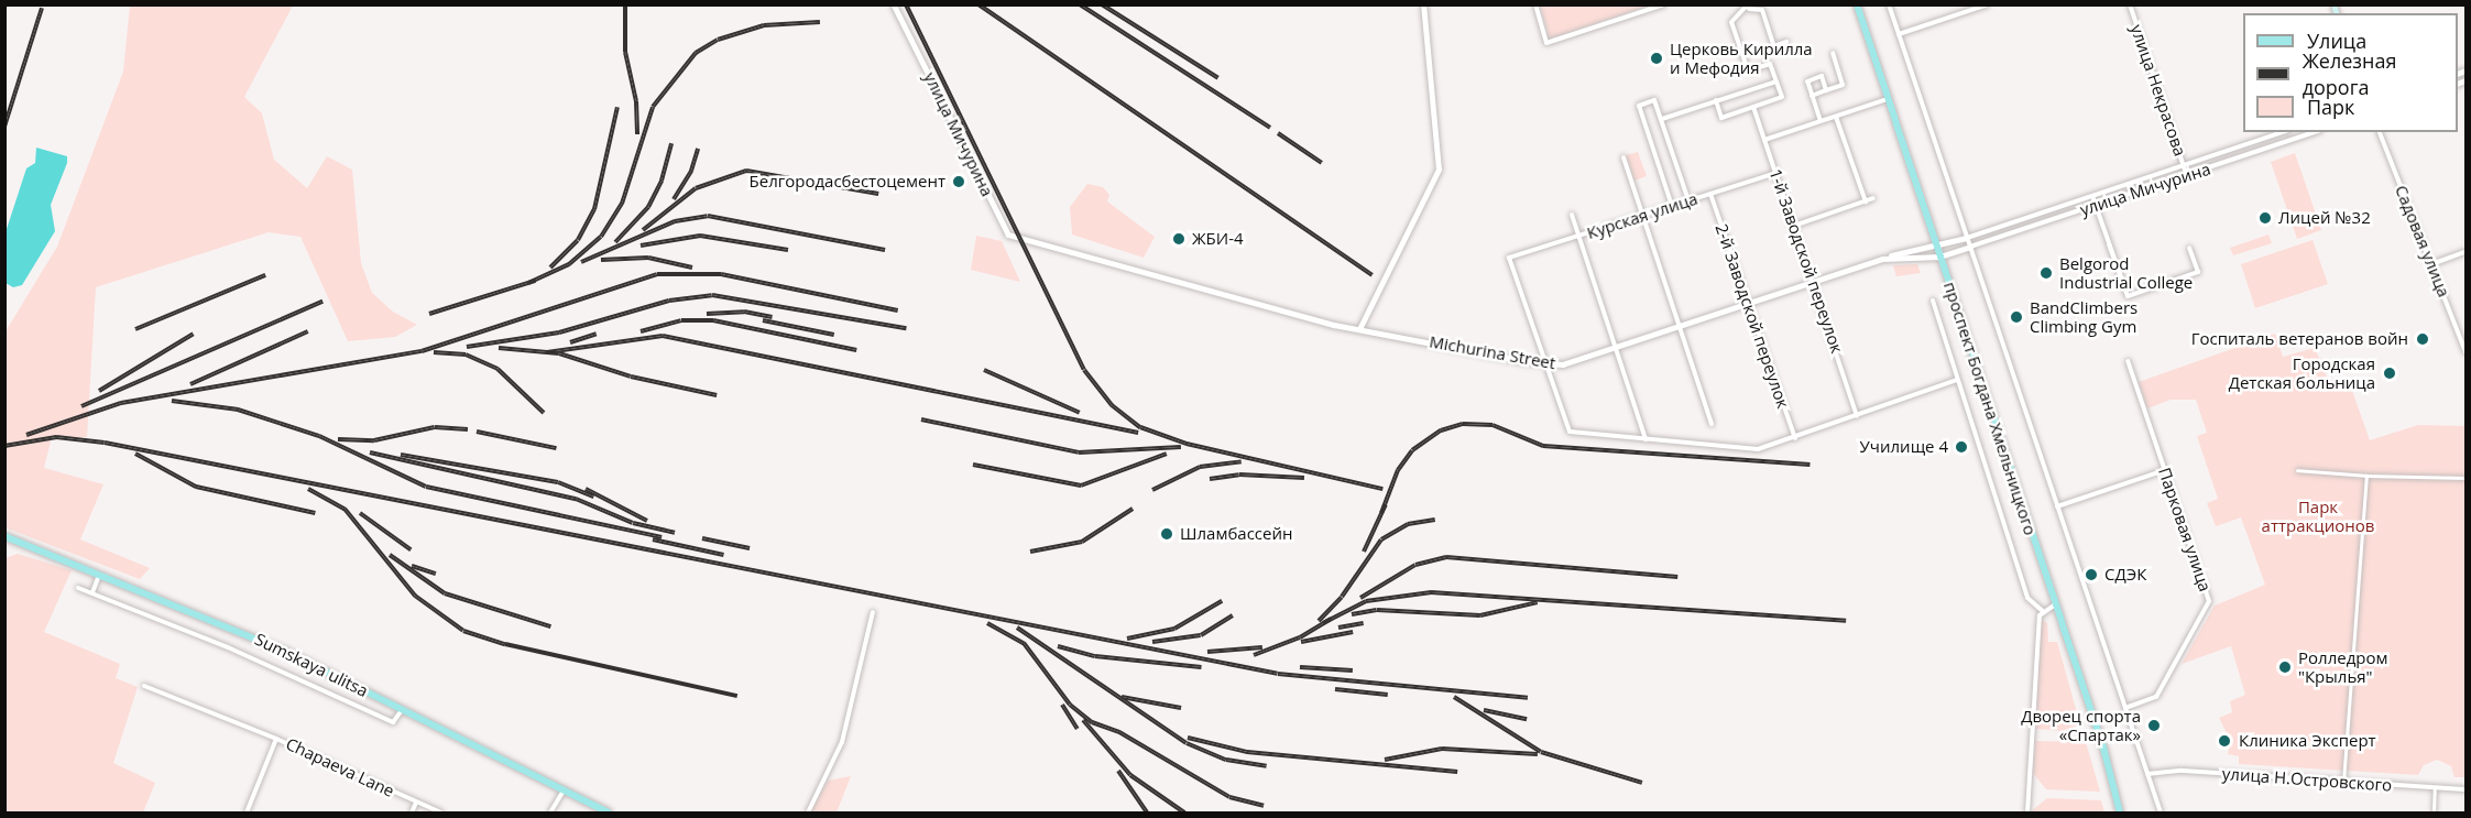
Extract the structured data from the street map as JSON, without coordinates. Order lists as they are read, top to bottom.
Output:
{
  "streets": {
    "main road": ["проспект Богдана Хмельницкого", "Sumskaya ulitsa"],
    "street": [
      "улица Некрасова",
      "улица Мичурина",
      "Курская улица",
      "Садовая улица",
      "1-й Заводской переулок",
      "2-й Заводской переулок",
      "Michurina Street",
      "Парковая улица",
      "Chapaeva Lane",
      "улица Н.Островского"
    ]
  },
  "crossings": [
    ["улица Некрасова", "улица Мичурина"],
    ["Курская улица", "1-й Заводской переулок"],
    ["Курская улица", "2-й Заводской переулок"],
    ["Курская улица", "Michurina Street"],
    ["1-й Заводской переулок", "Michurina Street"],
    ["2-й Заводской переулок", "Michurina Street"],
    ["Michurina Street", "проспект Богдана Хмельницкого"]
  ],
  "parks": ["Парк аттракционов"],
  "places": [
    "Церковь Кирилла и Мефодия",
    "Белгородасбестоцемент",
    "Лицей №32",
    "ЖБИ-4",
    "Belgorod Industrial College",
    "BandClimbers Climbing Gym",
    "Госпиталь ветеранов войн",
    "Городская Детская больница",
    "Училище 4",
    "Шламбассейн",
    "СДЭК",
    "Ролледром \"Крылья\"",
    "Дворец спорта «Спартак»",
    "Клиника Эксперт"
  ],
  "legend": ["Улица", "Железная дорога", "Парк"]
}
